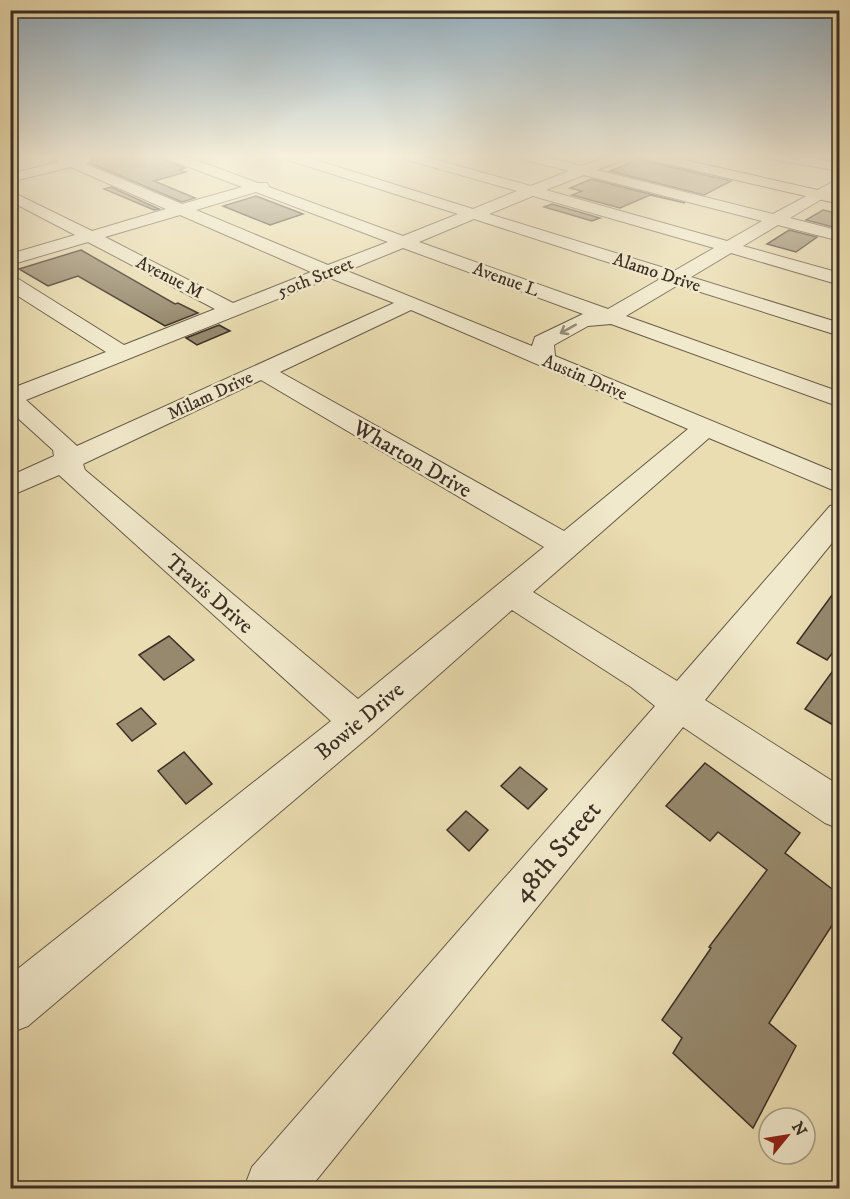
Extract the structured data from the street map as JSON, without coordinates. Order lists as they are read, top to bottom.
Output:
{
  "streets": {
    "street": [
      "Alamo Drive",
      "Avenue M",
      "50th Street",
      "Avenue L",
      "Austin Drive",
      "Milam Drive",
      "Wharton Drive",
      "Travis Drive",
      "Bowie Drive",
      "48th Street"
    ]
  },
  "crossings": [
    ["Alamo Drive", "50th Street"],
    ["Avenue M", "50th Street"],
    ["50th Street", "Avenue L"],
    ["50th Street", "Austin Drive"],
    ["Austin Drive", "Milam Drive"],
    ["Austin Drive", "Bowie Drive"],
    ["Milam Drive", "Wharton Drive"],
    ["Milam Drive", "Travis Drive"],
    ["Wharton Drive", "Bowie Drive"],
    ["Travis Drive", "Bowie Drive"]
  ],
  "north": "top right"
}
